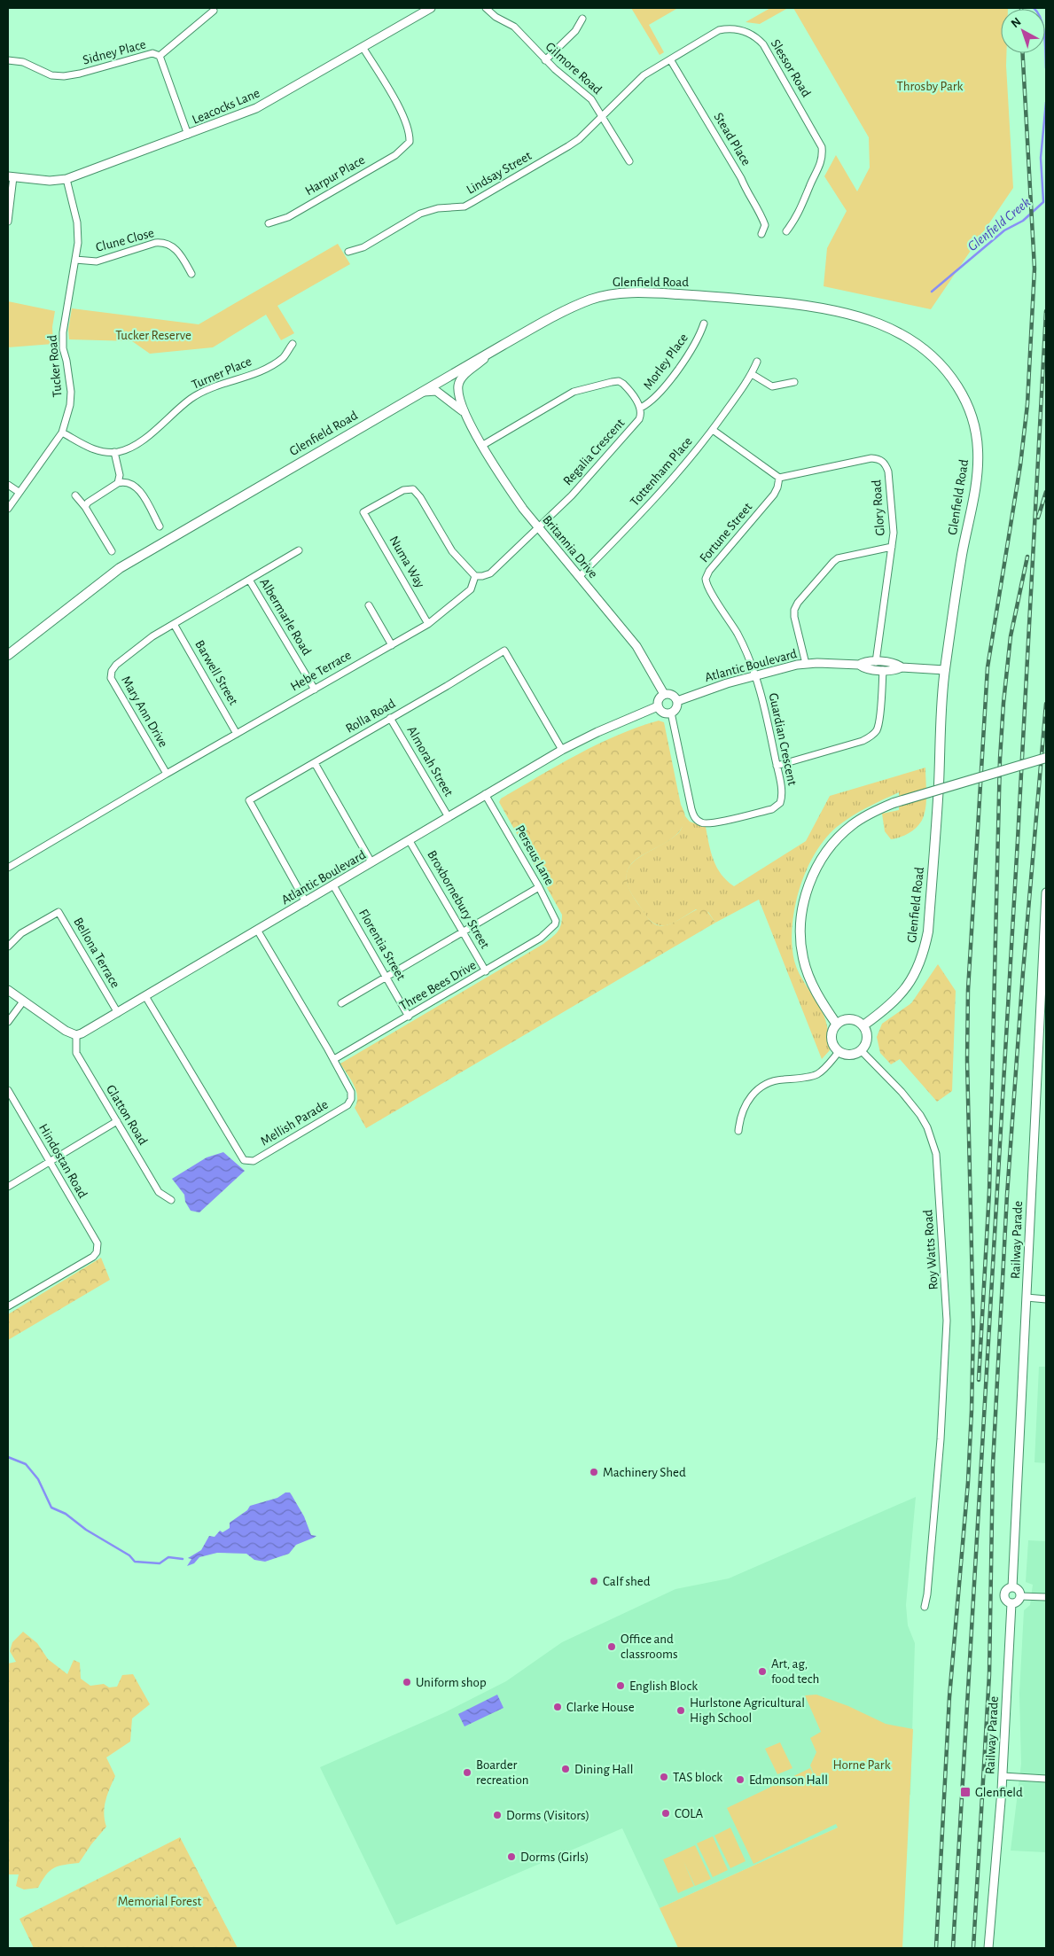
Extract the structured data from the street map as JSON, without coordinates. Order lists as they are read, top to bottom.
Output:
{
  "streets": {
    "main road": ["Glenfield Road"],
    "street": [
      "Sidney Place",
      "Gilmore Road",
      "Slessor Road",
      "Leacocks Lane",
      "Stead Place",
      "Lindsay Street",
      "Harpur Place",
      "Clune Close",
      "Morley Place",
      "Tucker Road",
      "Turner Place",
      "Regalia Crescent",
      "Tottenham Place",
      "Glory Road",
      "Fortune Street",
      "Britannia Drive",
      "Numa Way",
      "Albermarle Road",
      "Atlantic Boulevard",
      "Hebe Terrace",
      "Barwell Street",
      "Mary Ann Drive",
      "Rolla Road",
      "Guardian Crescent",
      "Almorah Street",
      "Perseus Lane",
      "Broxbornebury Street",
      "Florentia Street",
      "Bellona Terrace",
      "Three Bees Drive",
      "Glatton Road",
      "Mellish Parade",
      "Hindostan Road",
      "Railway Parade",
      "Roy Watts Road"
    ]
  },
  "crossings": [
    ["Gilmore Road", "Slessor Road"],
    ["Gilmore Road", "Lindsay Street"],
    ["Slessor Road", "Stead Place"],
    ["Slessor Road", "Lindsay Street"],
    ["Leacocks Lane", "Harpur Place"],
    ["Leacocks Lane", "Tucker Road"],
    ["Clune Close", "Tucker Road"],
    ["Glenfield Road", "Britannia Drive"],
    ["Glenfield Road", "Atlantic Boulevard"],
    ["Glenfield Road", "Roy Watts Road"],
    ["Morley Place", "Regalia Crescent"],
    ["Regalia Crescent", "Britannia Drive"],
    ["Tottenham Place", "Britannia Drive"],
    ["Glory Road", "Fortune Street"],
    ["Glory Road", "Atlantic Boulevard"],
    ["Fortune Street", "Atlantic Boulevard"],
    ["Fortune Street", "Guardian Crescent"],
    ["Britannia Drive", "Atlantic Boulevard"],
    ["Britannia Drive", "Guardian Crescent"],
    ["Numa Way", "Hebe Terrace"],
    ["Albermarle Road", "Hebe Terrace"],
    ["Albermarle Road", "Mary Ann Drive"],
    ["Atlantic Boulevard", "Rolla Road"],
    ["Atlantic Boulevard", "Guardian Crescent"],
    ["Atlantic Boulevard", "Almorah Street"],
    ["Atlantic Boulevard", "Perseus Lane"],
    ["Atlantic Boulevard", "Broxbornebury Street"],
    ["Atlantic Boulevard", "Florentia Street"],
    ["Atlantic Boulevard", "Bellona Terrace"],
    ["Atlantic Boulevard", "Glatton Road"],
    ["Atlantic Boulevard", "Mellish Parade"],
    ["Hebe Terrace", "Barwell Street"],
    ["Hebe Terrace", "Mary Ann Drive"],
    ["Barwell Street", "Mary Ann Drive"],
    ["Rolla Road", "Almorah Street"],
    ["Perseus Lane", "Three Bees Drive"],
    ["Broxbornebury Street", "Three Bees Drive"],
    ["Florentia Street", "Three Bees Drive"],
    ["Three Bees Drive", "Mellish Parade"]
  ],
  "water": ["Glenfield Creek"],
  "parks": [
    "Throsby Park",
    "Tucker Reserve",
    "Horne Park",
    "Memorial Forest"
  ],
  "places": {
    "other": [
      "Machinery Shed",
      "Calf shed",
      "Office and classrooms",
      "Art, ag, food tech",
      "Uniform shop",
      "English Block",
      "Clarke House",
      "Hurlstone Agricultural High School",
      "Dining Hall",
      "Boarder recreation",
      "TAS block",
      "Edmonson Hall",
      "COLA",
      "Dorms (Visitors)",
      "Dorms (Girls)"
    ],
    "transit": ["Glenfield"]
  },
  "north": "top left"
}
